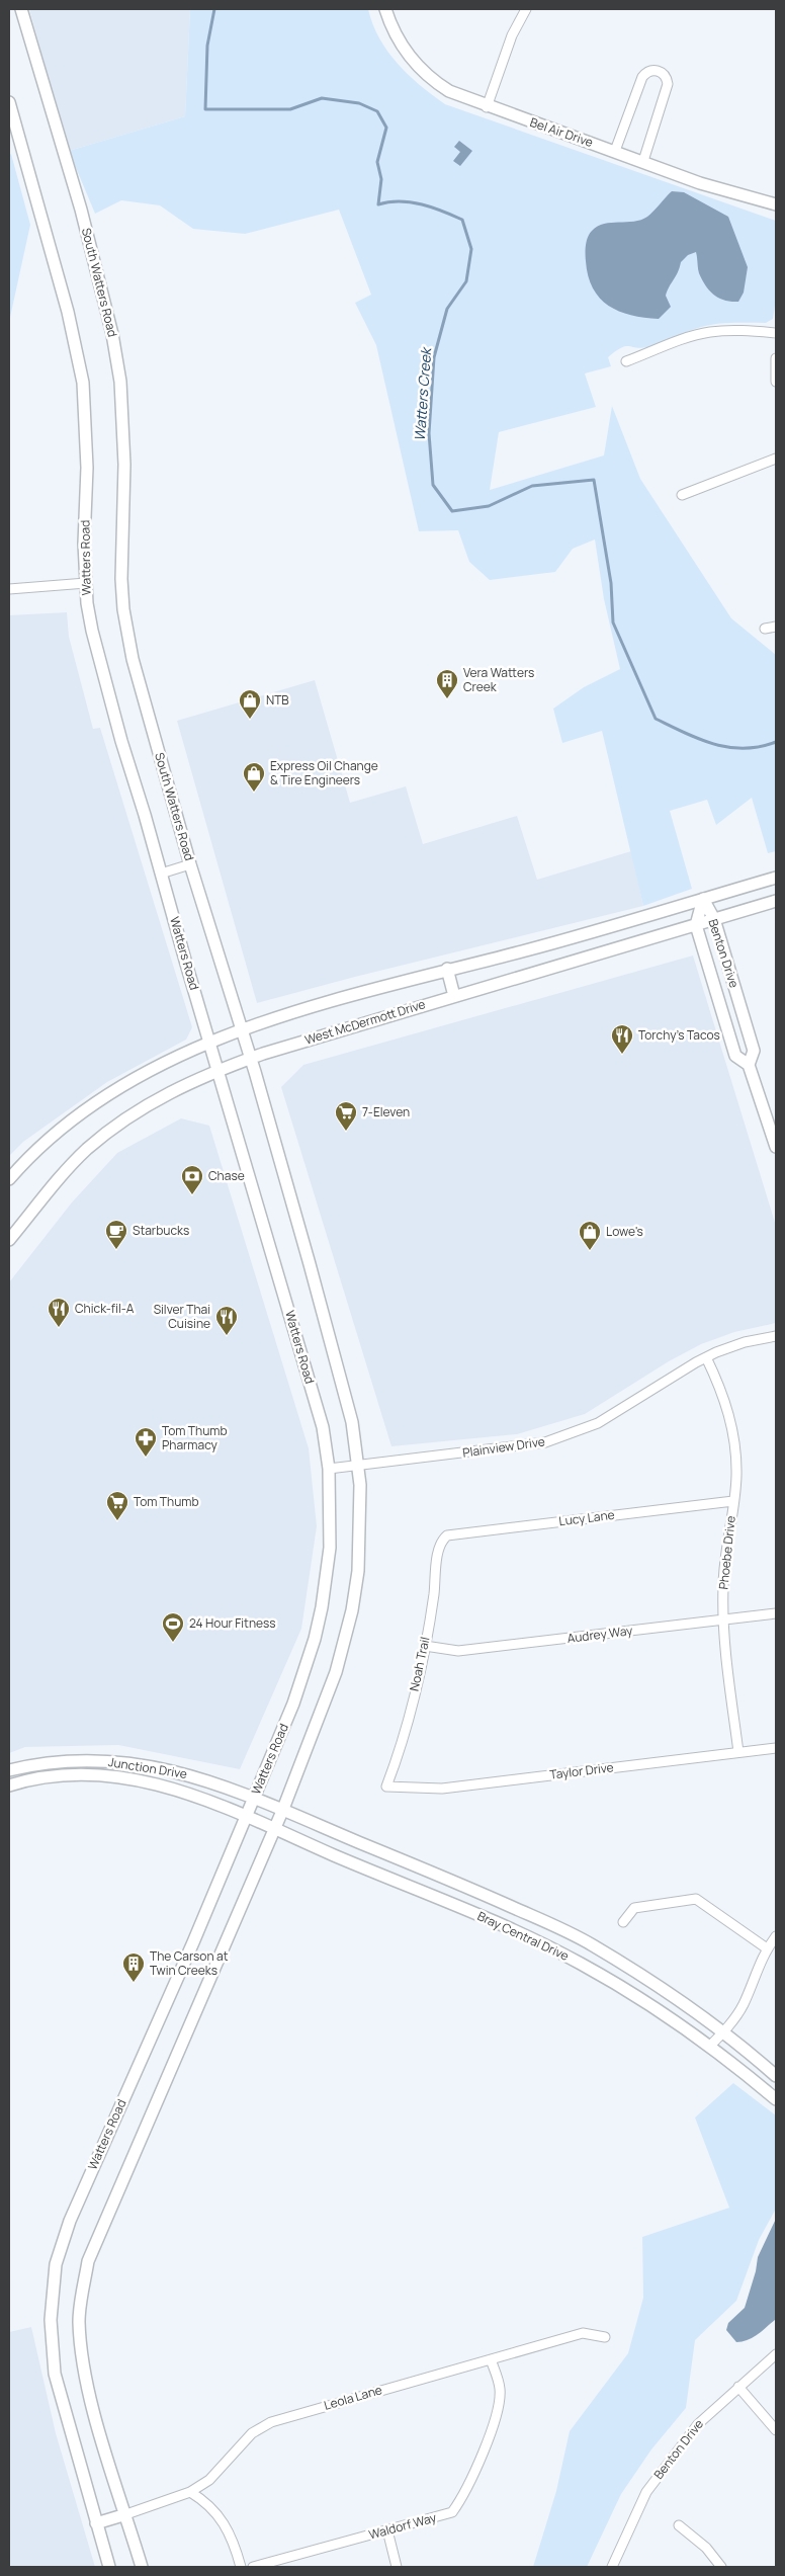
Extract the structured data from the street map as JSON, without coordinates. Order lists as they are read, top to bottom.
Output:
{
  "streets": {
    "main road": [
      "Bel Air Drive",
      "South Watters Road",
      "Watters Road",
      "Benton Drive",
      "West McDermott Drive",
      "Junction Drive",
      "Bray Central Drive"
    ],
    "street": [
      "Plainview Drive",
      "Lucy Lane",
      "Phoebe Drive",
      "Audrey Way",
      "Noah Trail",
      "Taylor Drive",
      "Leola Lane",
      "Waldorf Way"
    ]
  },
  "crossings": [
    ["Watters Road", "West McDermott Drive"],
    ["Watters Road", "Plainview Drive"],
    ["Watters Road", "Junction Drive"],
    ["Watters Road", "Bray Central Drive"],
    ["Benton Drive", "West McDermott Drive"],
    ["Plainview Drive", "Phoebe Drive"],
    ["Lucy Lane", "Phoebe Drive"],
    ["Lucy Lane", "Noah Trail"],
    ["Phoebe Drive", "Audrey Way"],
    ["Phoebe Drive", "Taylor Drive"],
    ["Audrey Way", "Noah Trail"],
    ["Noah Trail", "Taylor Drive"],
    ["Junction Drive", "Bray Central Drive"],
    ["Leola Lane", "Waldorf Way"]
  ],
  "water": ["Watters Creek"],
  "places": {
    "building": ["Vera Watters Creek", "The Carson at Twin Creeks"],
    "shop": ["NTB", "Express Oil Change & Tire Engineers", "Lowe's"],
    "restaurant": ["Torchy's Tacos", "Chick-fil-A", "Silver Thai Cuisine"],
    "supermarket": ["7-Eleven", "Tom Thumb"],
    "bank": ["Chase"],
    "cafe": ["Starbucks"],
    "pharmacy": ["Tom Thumb Pharmacy"],
    "sports": ["24 Hour Fitness"]
  }
}
